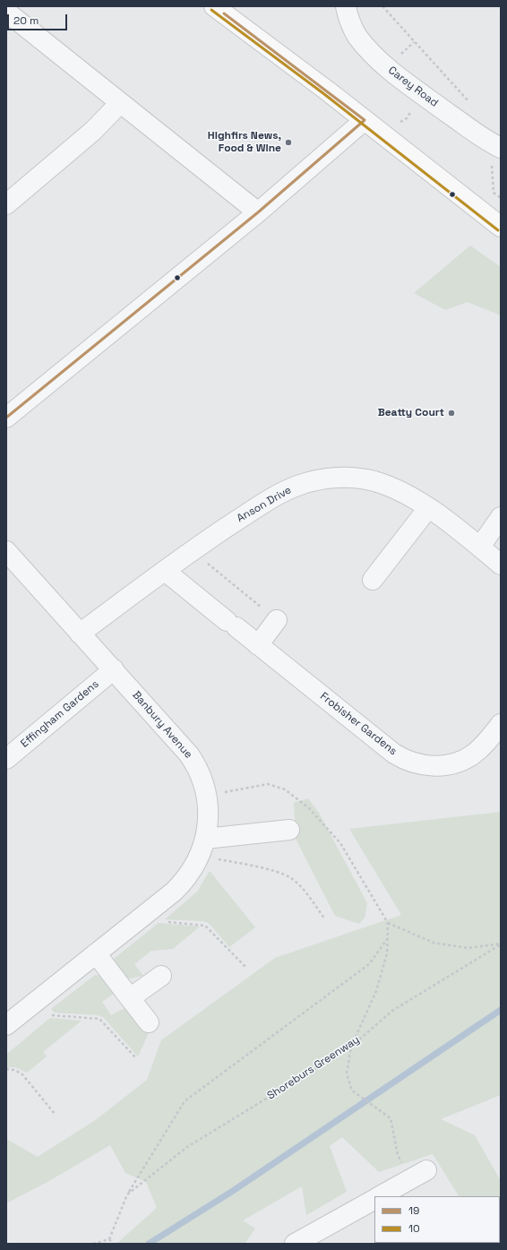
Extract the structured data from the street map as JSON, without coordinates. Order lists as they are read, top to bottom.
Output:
{
  "streets": {
    "street": [
      "Carey Road",
      "Anson Drive",
      "Effingham Gardens",
      "Frobisher Gardens",
      "Banbury Avenue"
    ],
    "path": ["Shoreburs Greenway"]
  },
  "crossings": [
    ["Anson Drive", "Frobisher Gardens"],
    ["Anson Drive", "Banbury Avenue"],
    ["Effingham Gardens", "Banbury Avenue"]
  ],
  "places": ["Highfirs News, Food & Wine", "Beatty Court"],
  "lines": ["transit line 10", "transit line 19"],
  "legend": ["19", "10"],
  "scale_bar": "20 m"
}
